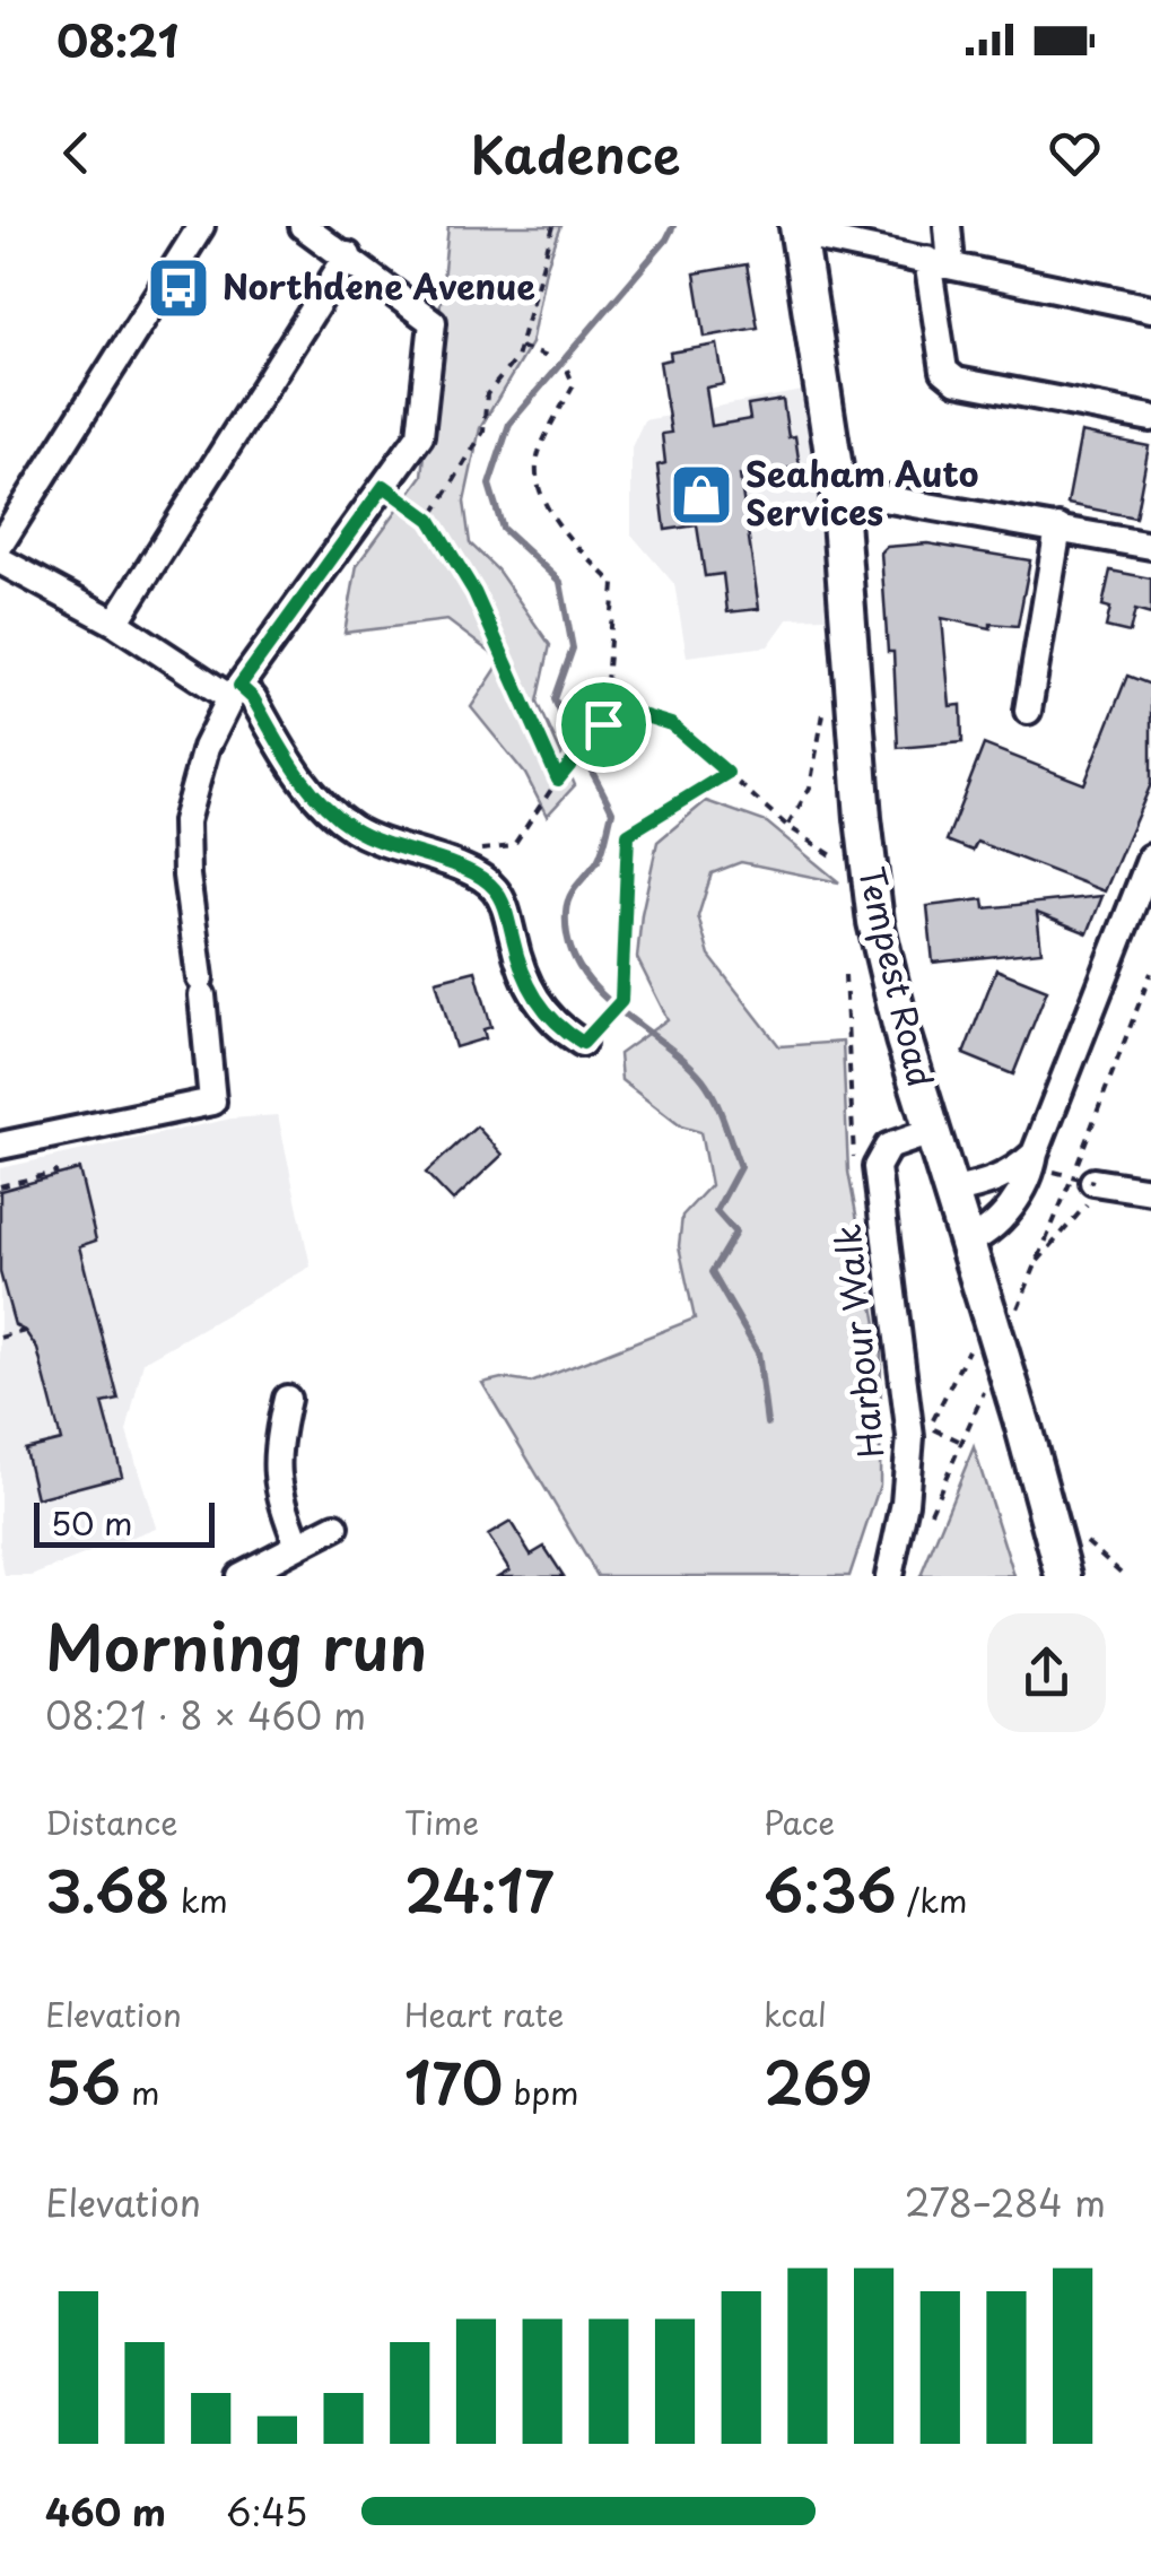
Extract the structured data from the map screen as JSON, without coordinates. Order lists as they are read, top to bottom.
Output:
{
  "streets": {
    "main road": ["Tempest Road"],
    "street": ["Harbour Walk"]
  },
  "crossings": [
    ["Tempest Road", "Harbour Walk"]
  ],
  "places": {
    "bus stop": ["Northdene Avenue"],
    "shop": ["Seaham Auto Services"]
  },
  "scale_bar": "50 m",
  "page": {
    "status": "08:21",
    "header": "Kadence",
    "scale": "50 m",
    "heading": ["Morning run", "08:21 · 8 × 460 m"],
    "stats": [
      ["Distance", "3.68 km"],
      ["Time", "24:17"],
      ["Pace", "6:36 /km"],
      ["Elevation", "56 m"],
      ["Heart rate", "170 bpm"],
      ["kcal", "269"]
    ],
    "chart": ["Elevation", "278–284 m"],
    "list": [
      {
        "name": "460 m",
        "note": "6:45"
      }
    ]
  }
}
